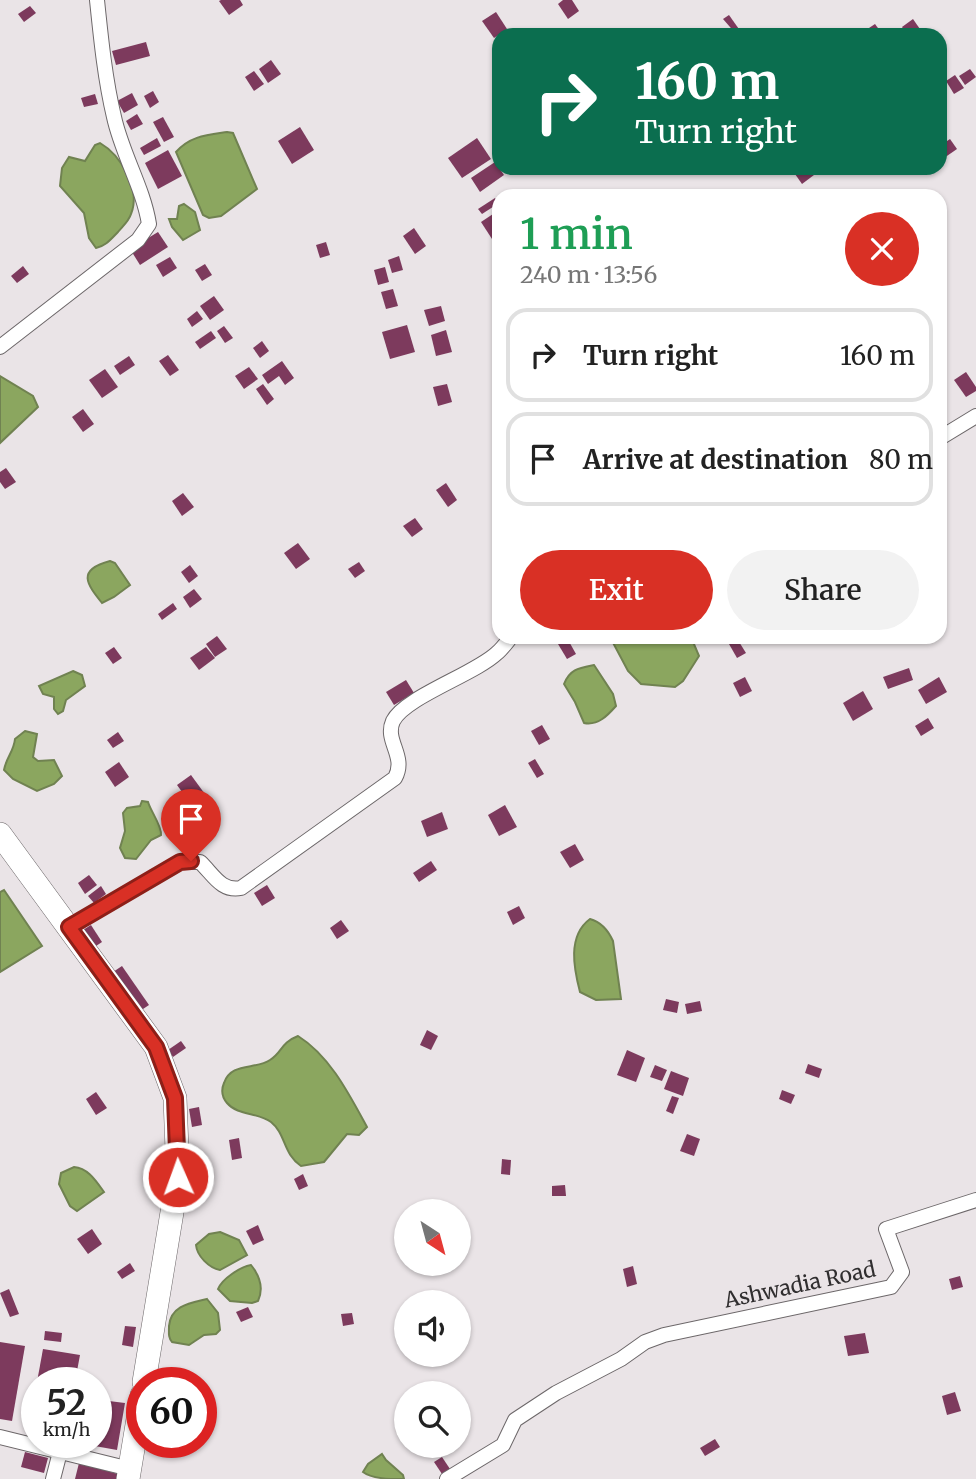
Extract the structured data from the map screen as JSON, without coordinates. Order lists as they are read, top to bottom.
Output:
{
  "streets": {
    "street": ["Ashwadia Road"]
  },
  "north": "bottom right",
  "page": {
    "turn": ["160 m", "Turn right"],
    "heading": ["1 min", "240 m · 13:56"],
    "list": [
      {
        "name": "Turn right",
        "value": "160 m"
      },
      {
        "name": "Arrive at destination",
        "value": "80 m"
      }
    ],
    "buttons": ["Exit", "Share"],
    "speed": "52 km/h",
    "limit": "60"
  }
}
